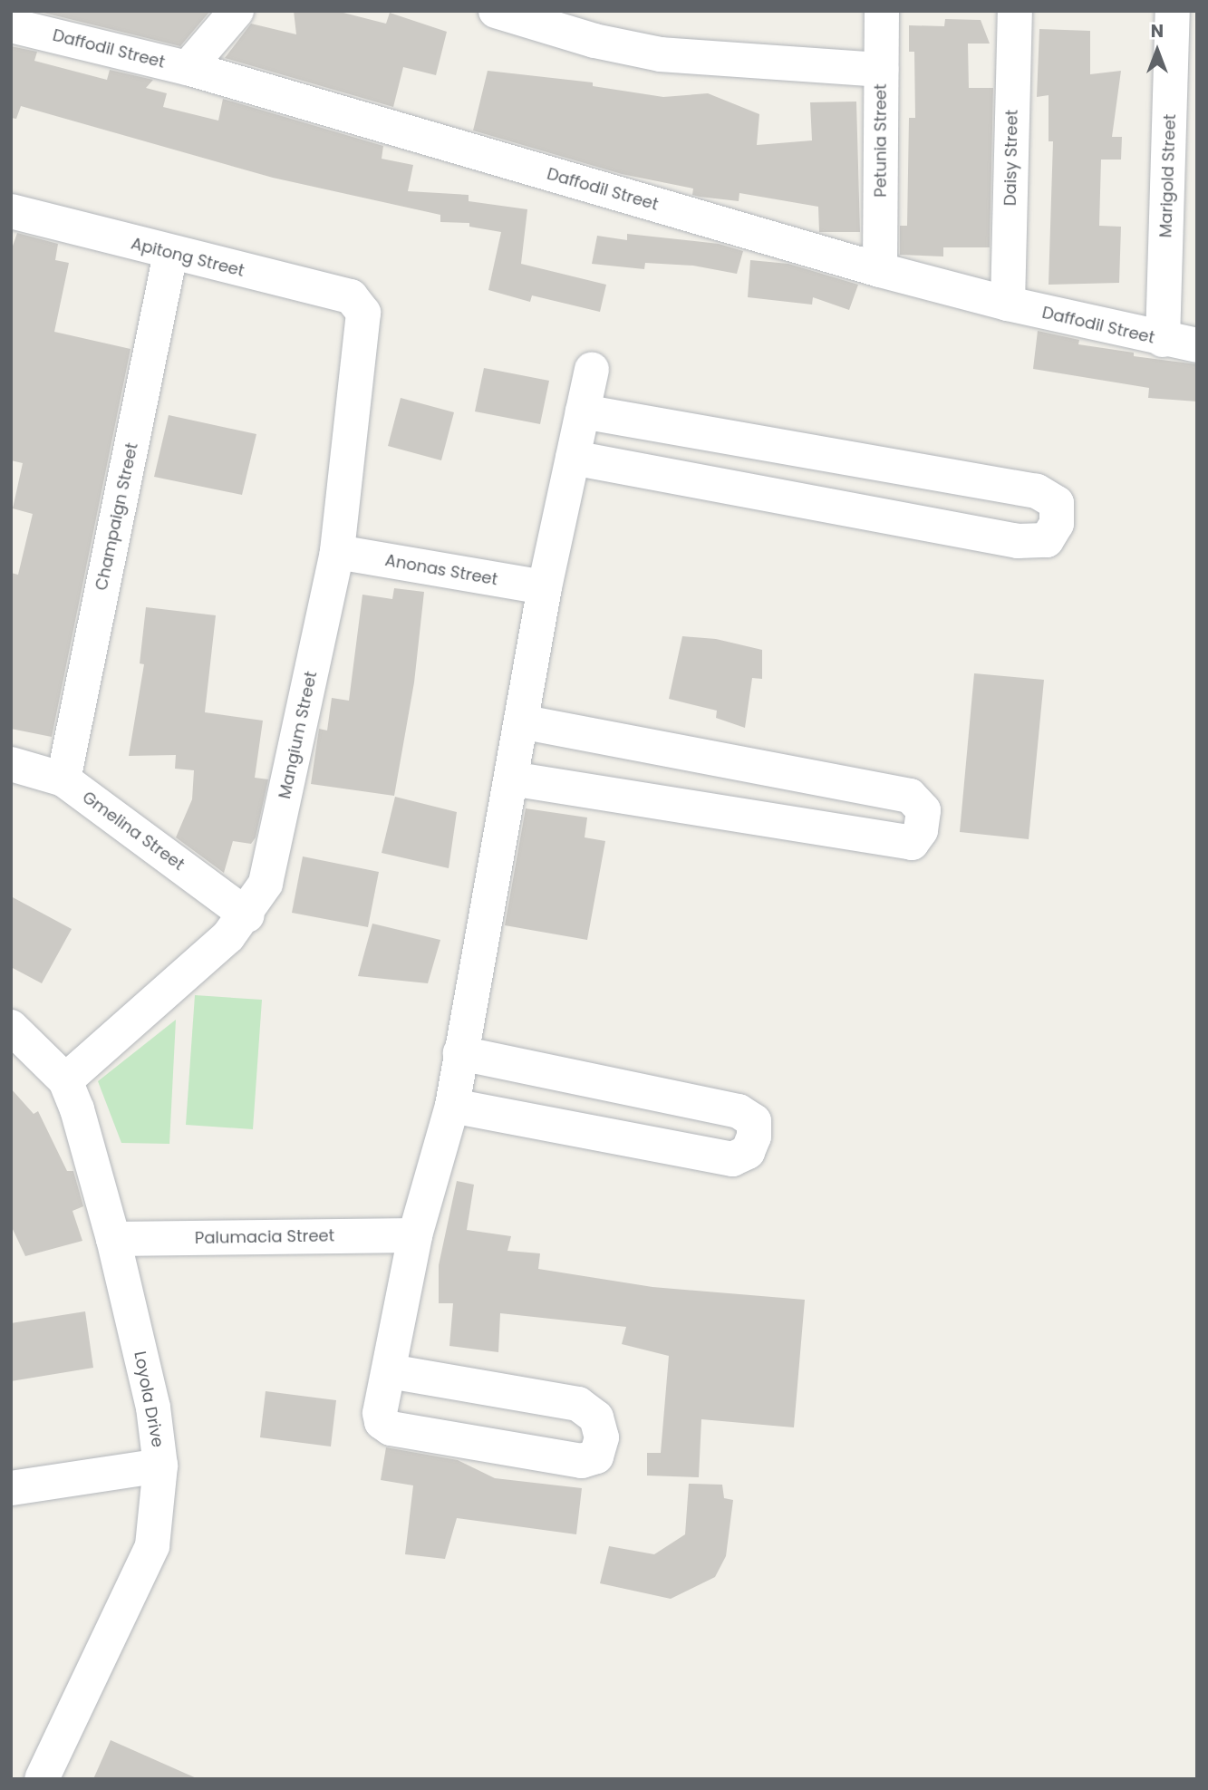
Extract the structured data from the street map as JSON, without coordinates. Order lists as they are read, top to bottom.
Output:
{
  "streets": {
    "street": [
      "Daffodil Street",
      "Petunia Street",
      "Daisy Street",
      "Marigold Street",
      "Apitong Street",
      "Champaign Street",
      "Anonas Street",
      "Mangium Street",
      "Gmelina Street",
      "Palumacia Street",
      "Loyola Drive"
    ]
  },
  "crossings": [
    ["Daffodil Street", "Petunia Street"],
    ["Daffodil Street", "Daisy Street"],
    ["Daffodil Street", "Marigold Street"],
    ["Apitong Street", "Champaign Street"],
    ["Apitong Street", "Mangium Street"],
    ["Champaign Street", "Gmelina Street"],
    ["Anonas Street", "Mangium Street"],
    ["Mangium Street", "Gmelina Street"],
    ["Mangium Street", "Loyola Drive"],
    ["Palumacia Street", "Loyola Drive"]
  ],
  "north": "top"
}
